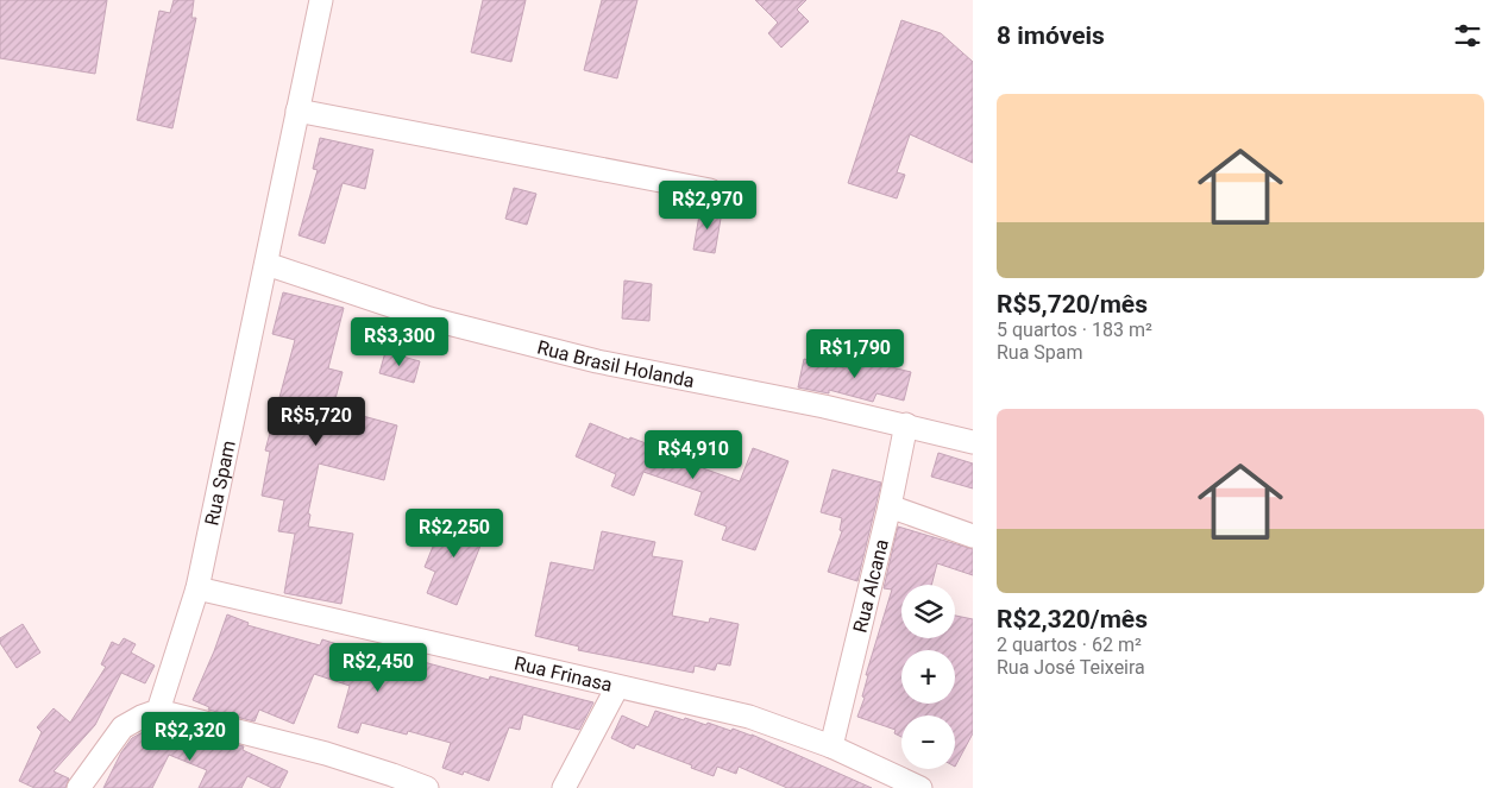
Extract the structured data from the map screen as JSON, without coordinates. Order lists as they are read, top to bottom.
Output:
{
  "streets": {
    "street": [
      "Rua Brasil Holanda",
      "Rua Spam",
      "Rua Alcana",
      "Rua Frinasa"
    ]
  },
  "crossings": [
    ["Rua Brasil Holanda", "Rua Spam"],
    ["Rua Brasil Holanda", "Rua Alcana"],
    ["Rua Spam", "Rua Frinasa"],
    ["Rua Alcana", "Rua Frinasa"]
  ],
  "page": {
    "heading": "8 imóveis",
    "list": [
      {
        "name": "R$5,720/mês",
        "note": "5 quartos · 183 m² · Rua Spam"
      },
      {
        "name": "R$2,320/mês",
        "note": "2 quartos · 62 m² · Rua José Teixeira"
      }
    ],
    "price": [
      "R$2,970",
      "R$3,300",
      "R$1,790",
      "R$5,720",
      "R$4,910",
      "R$2,250",
      "R$2,450",
      "R$2,320"
    ],
    "map_buttons": ["+", "−"]
  }
}
